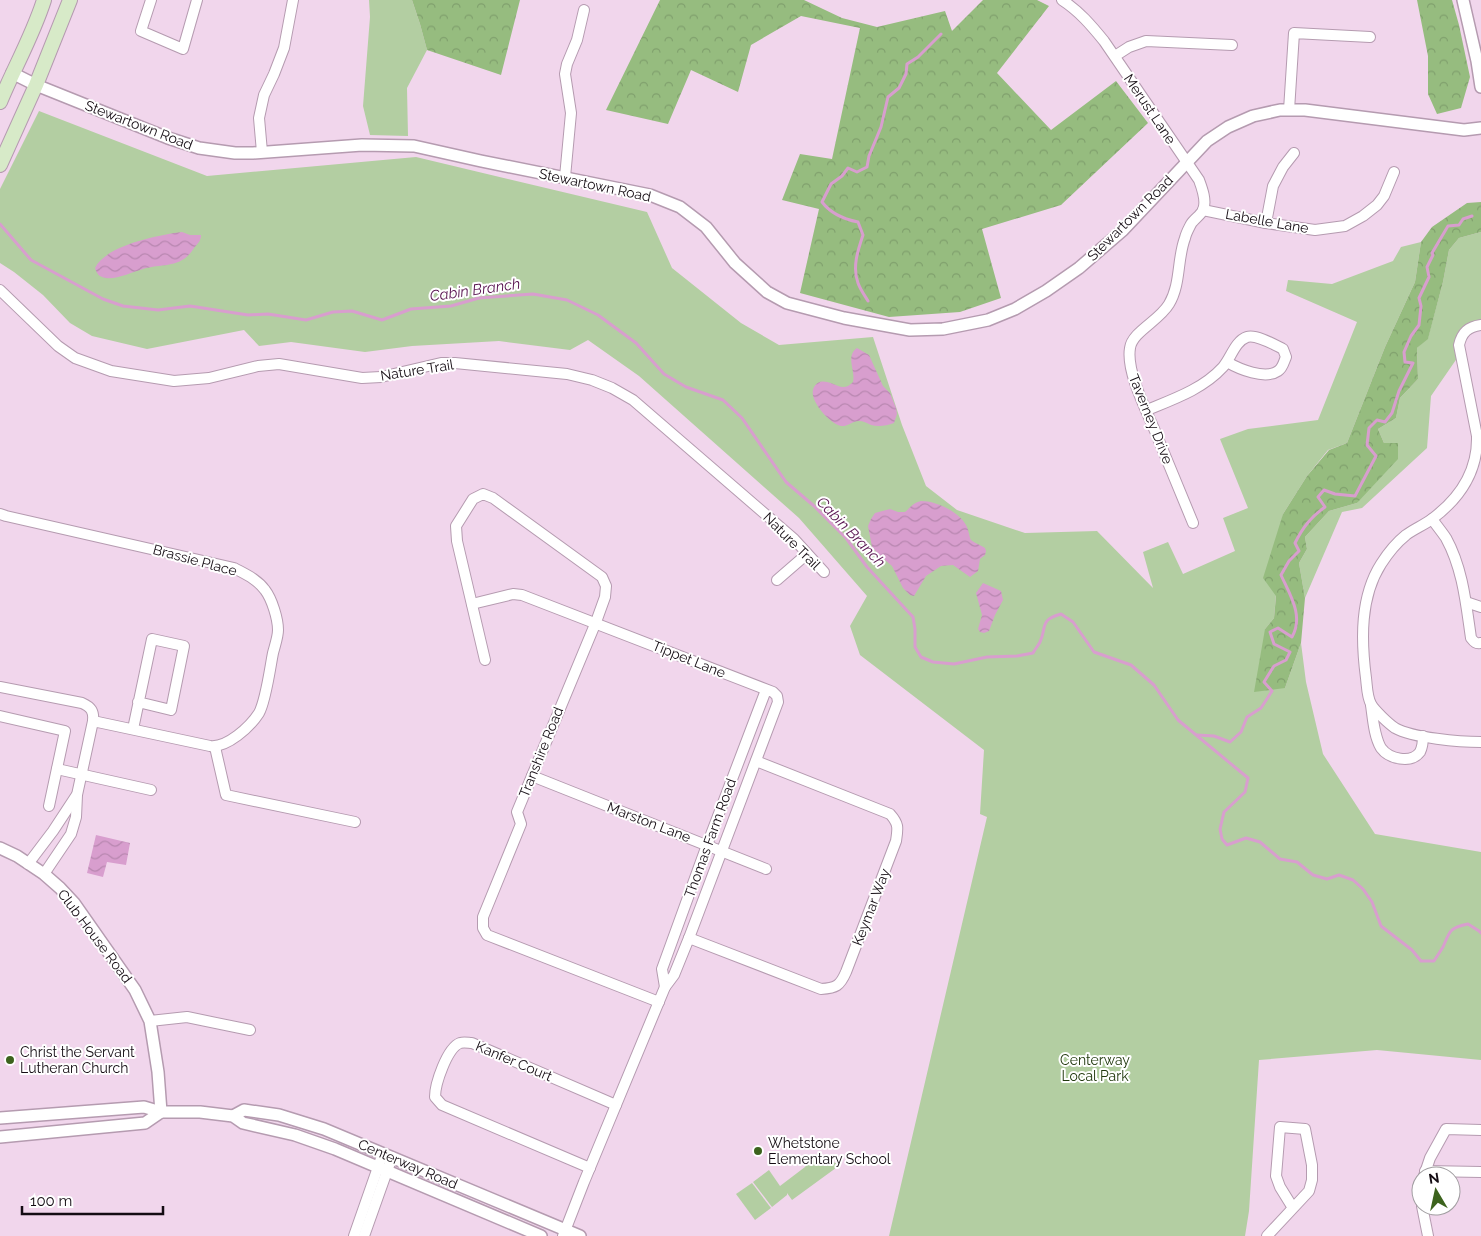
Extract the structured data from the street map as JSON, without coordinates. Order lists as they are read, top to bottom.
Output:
{
  "streets": {
    "street": [
      "Merust Lane",
      "Stewartown Road",
      "Labelle Lane",
      "Nature Trail",
      "Taverney Drive",
      "Brassie Place",
      "Tippet Lane",
      "Transhire Road",
      "Marston Lane",
      "Thomas Farm Road",
      "Keymar Way",
      "Club House Road",
      "Kanfer Court",
      "Centerway Road"
    ]
  },
  "crossings": [
    ["Merust Lane", "Stewartown Road"],
    ["Labelle Lane", "Taverney Drive"],
    ["Tippet Lane", "Transhire Road"],
    ["Tippet Lane", "Thomas Farm Road"],
    ["Transhire Road", "Marston Lane"],
    ["Transhire Road", "Thomas Farm Road"],
    ["Marston Lane", "Thomas Farm Road"],
    ["Thomas Farm Road", "Keymar Way"],
    ["Thomas Farm Road", "Kanfer Court"],
    ["Thomas Farm Road", "Centerway Road"],
    ["Club House Road", "Centerway Road"]
  ],
  "water": ["Cabin Branch"],
  "parks": ["Centerway Local Park"],
  "places": ["Christ the Servant Lutheran Church", "Whetstone Elementary School"],
  "scale_bar": "100 m",
  "north": "top"
}
